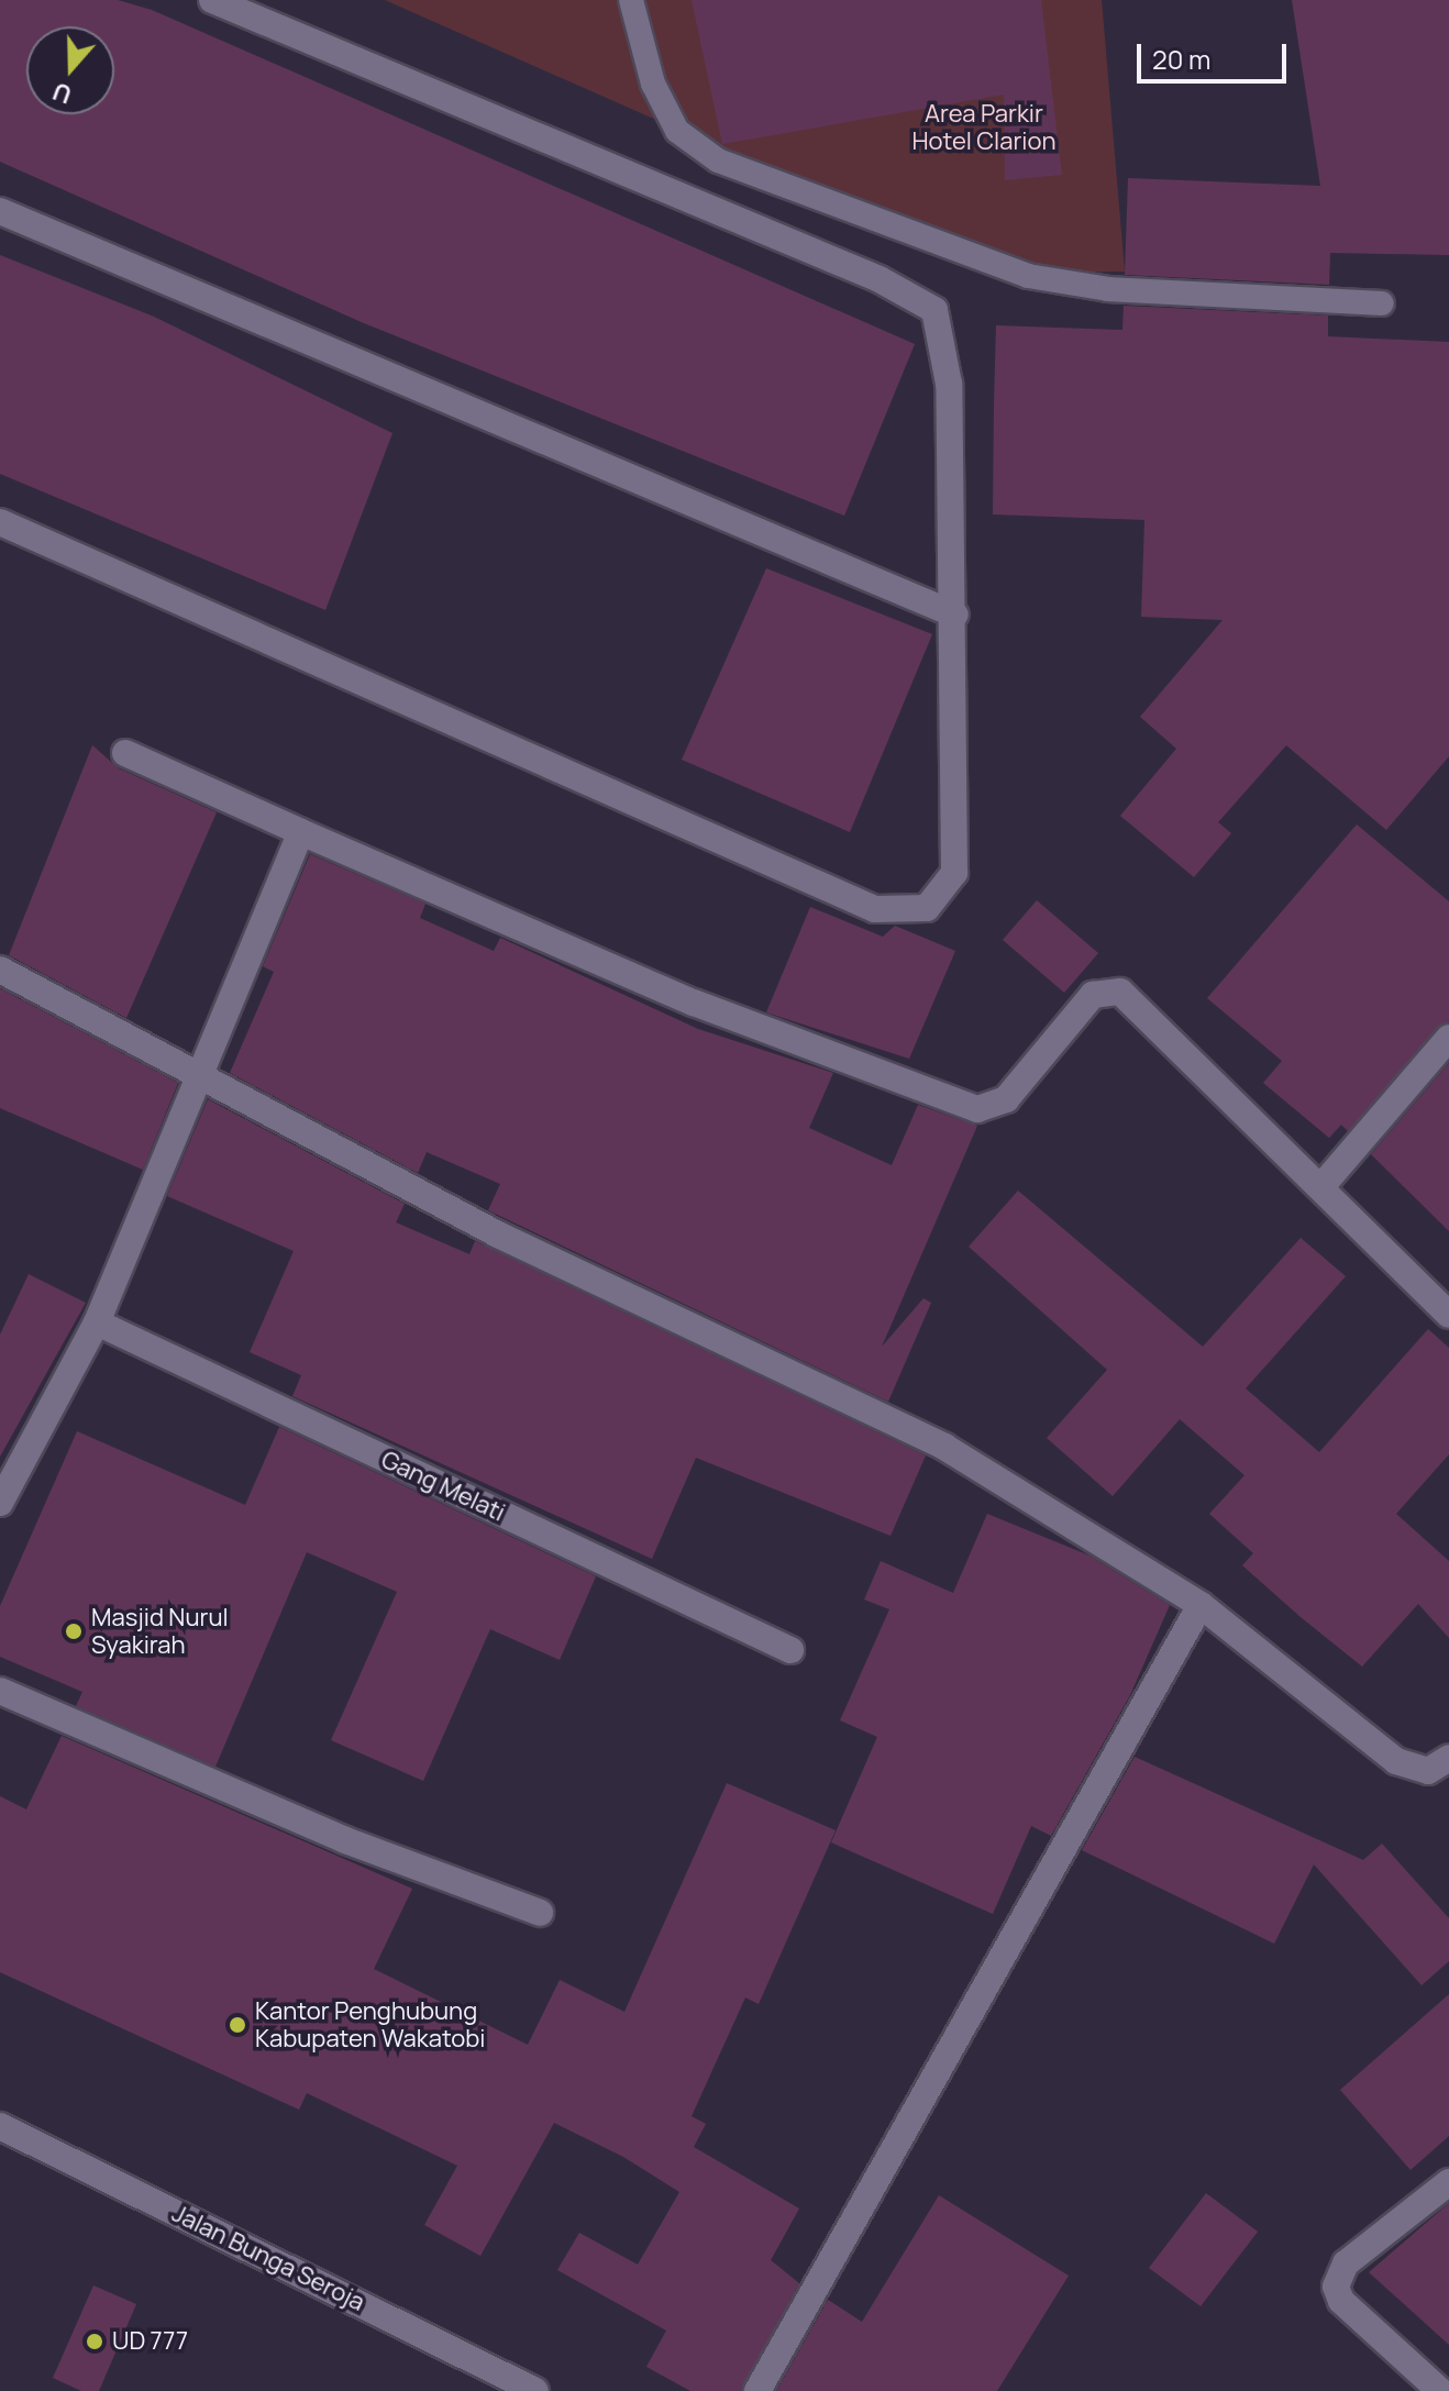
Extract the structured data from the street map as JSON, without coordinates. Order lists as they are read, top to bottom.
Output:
{
  "streets": {
    "street": ["Gang Melati", "Jalan Bunga Seroja"]
  },
  "parks": ["Area Parkir Hotel Clarion"],
  "places": ["Masjid Nurul Syakirah", "Kantor Penghubung Kabupaten Wakatobi", "UD 777"],
  "scale_bar": "20 m",
  "north": "bottom"
}
